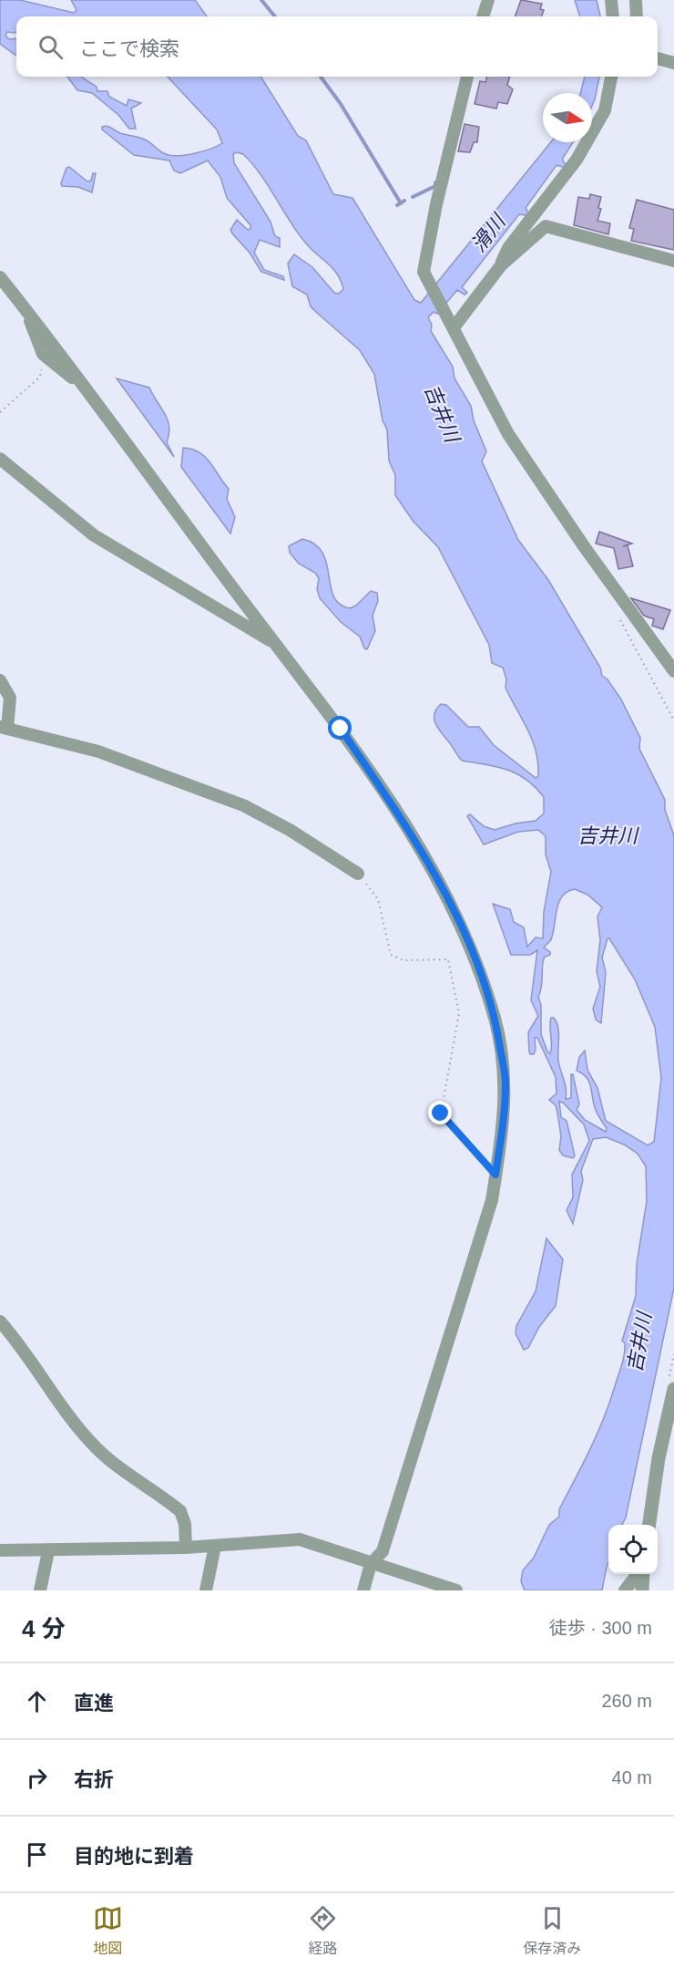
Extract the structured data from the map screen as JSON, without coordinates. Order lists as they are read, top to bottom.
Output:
{
  "water": ["滑川", "吉井川"],
  "north": "right",
  "page": {
    "search": "ここで検索",
    "heading": ["4 分", "徒歩 · 300 m"],
    "list": [
      ["直進", "260 m"],
      ["右折", "40 m"],
      "目的地に到着"
    ],
    "nav": ["地図", "経路", "保存済み"]
  }
}
